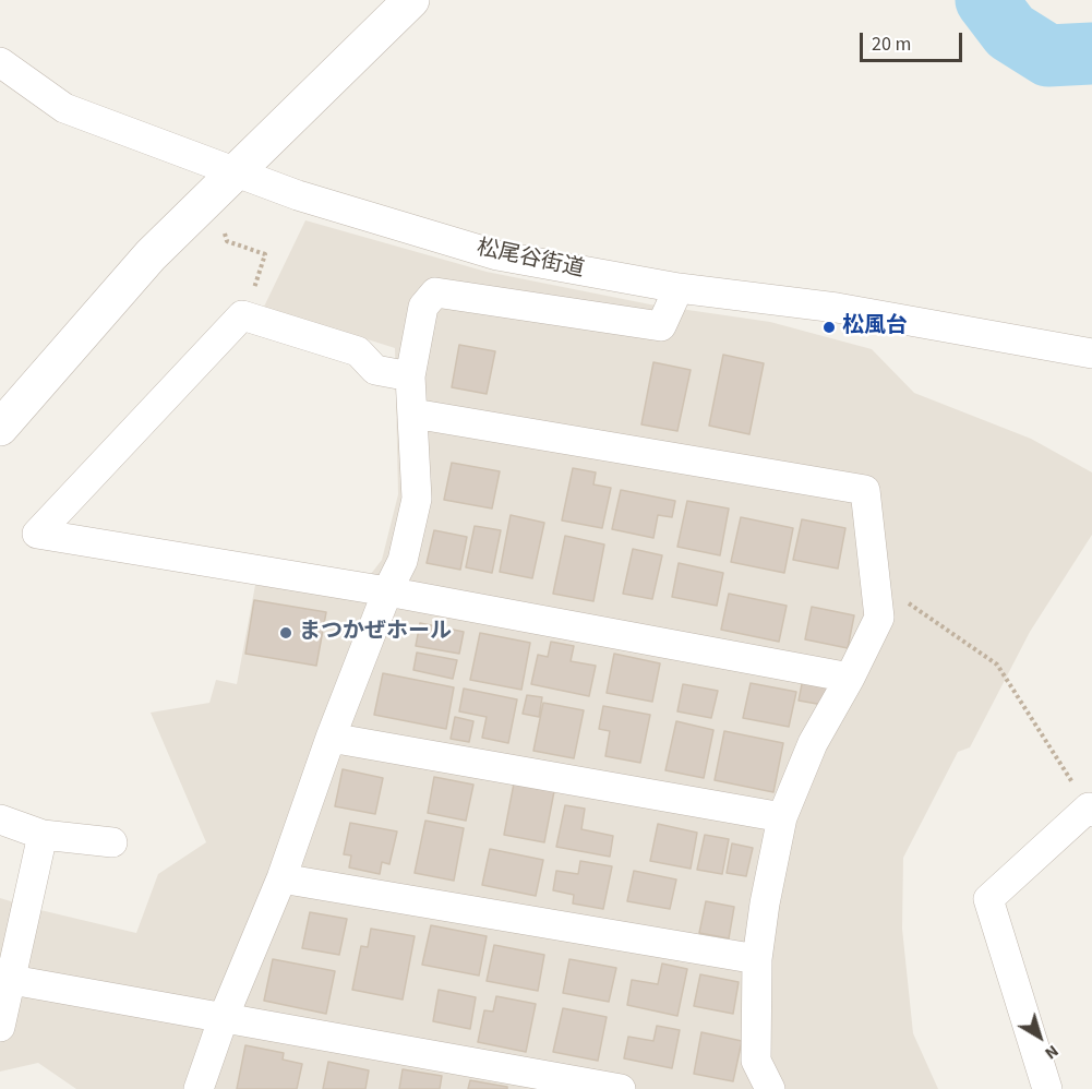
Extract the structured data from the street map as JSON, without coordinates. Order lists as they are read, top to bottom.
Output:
{
  "streets": {
    "street": ["松尾谷街道"]
  },
  "places": ["松風台", "まつかぜホール"],
  "scale_bar": "20 m",
  "north": "bottom right"
}
